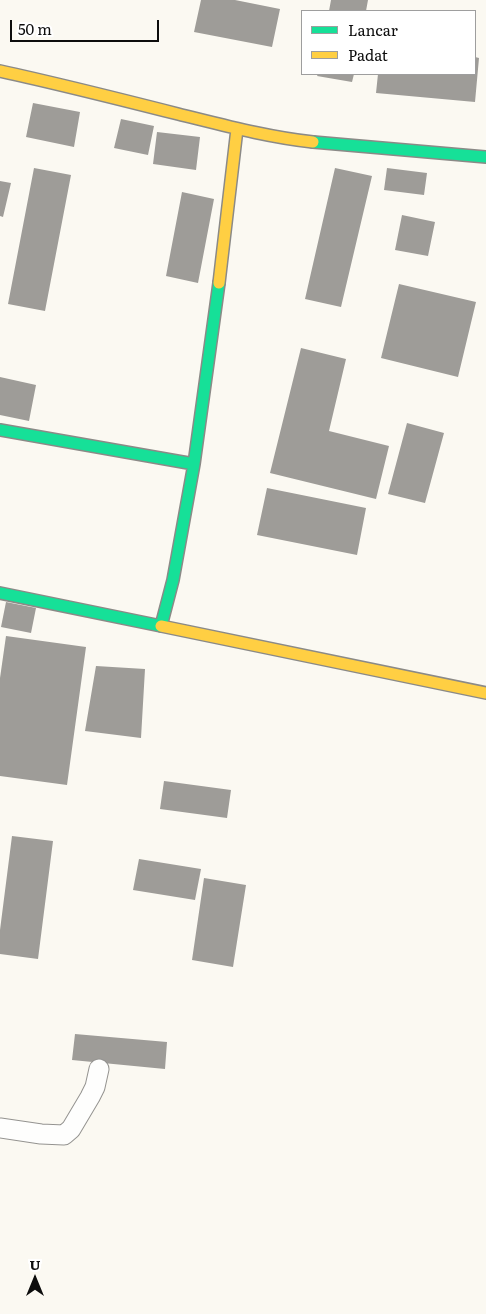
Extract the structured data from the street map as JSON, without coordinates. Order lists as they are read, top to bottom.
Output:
{
  "legend": ["Lancar", "Padat"],
  "scale_bar": "50 m",
  "north": "top"
}
